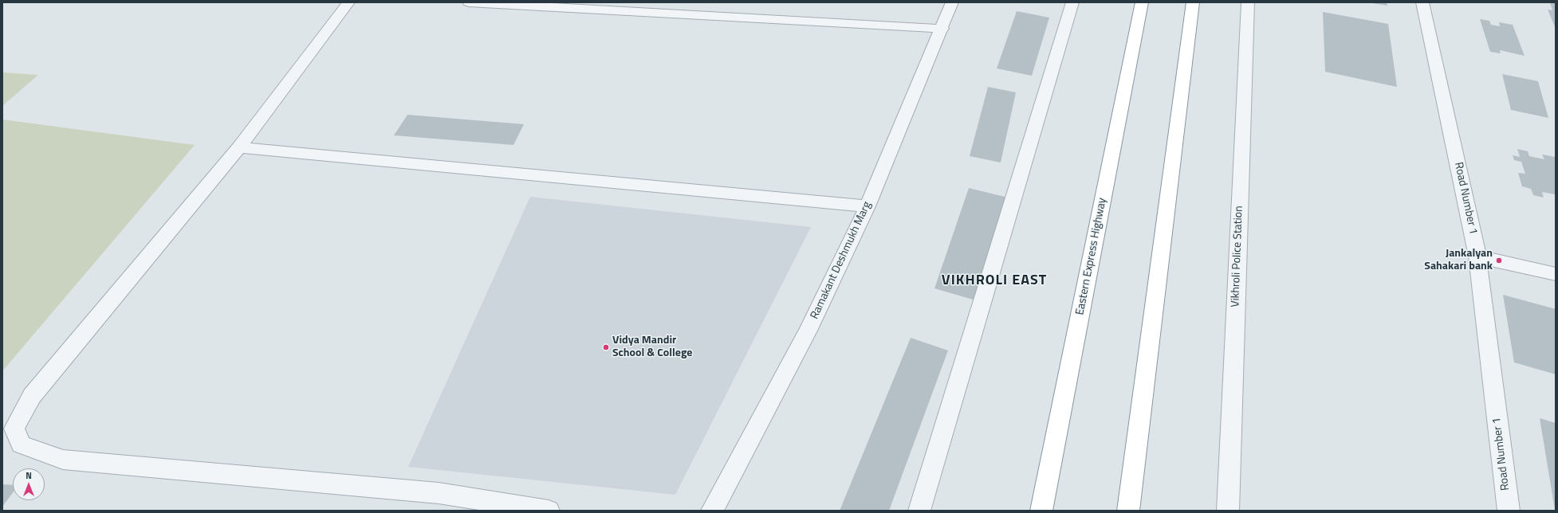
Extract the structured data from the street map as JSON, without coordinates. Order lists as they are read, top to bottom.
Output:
{
  "streets": {
    "highway": ["Eastern Express Highway"],
    "street": ["Road Number 1", "Vikhroli Police Station", "Ramakant Deshmukh Marg"]
  },
  "districts": ["VIKHROLI EAST"],
  "places": ["Jankalyan Sahakari bank", "Vidya Mandir School & College"],
  "north": "top"
}
